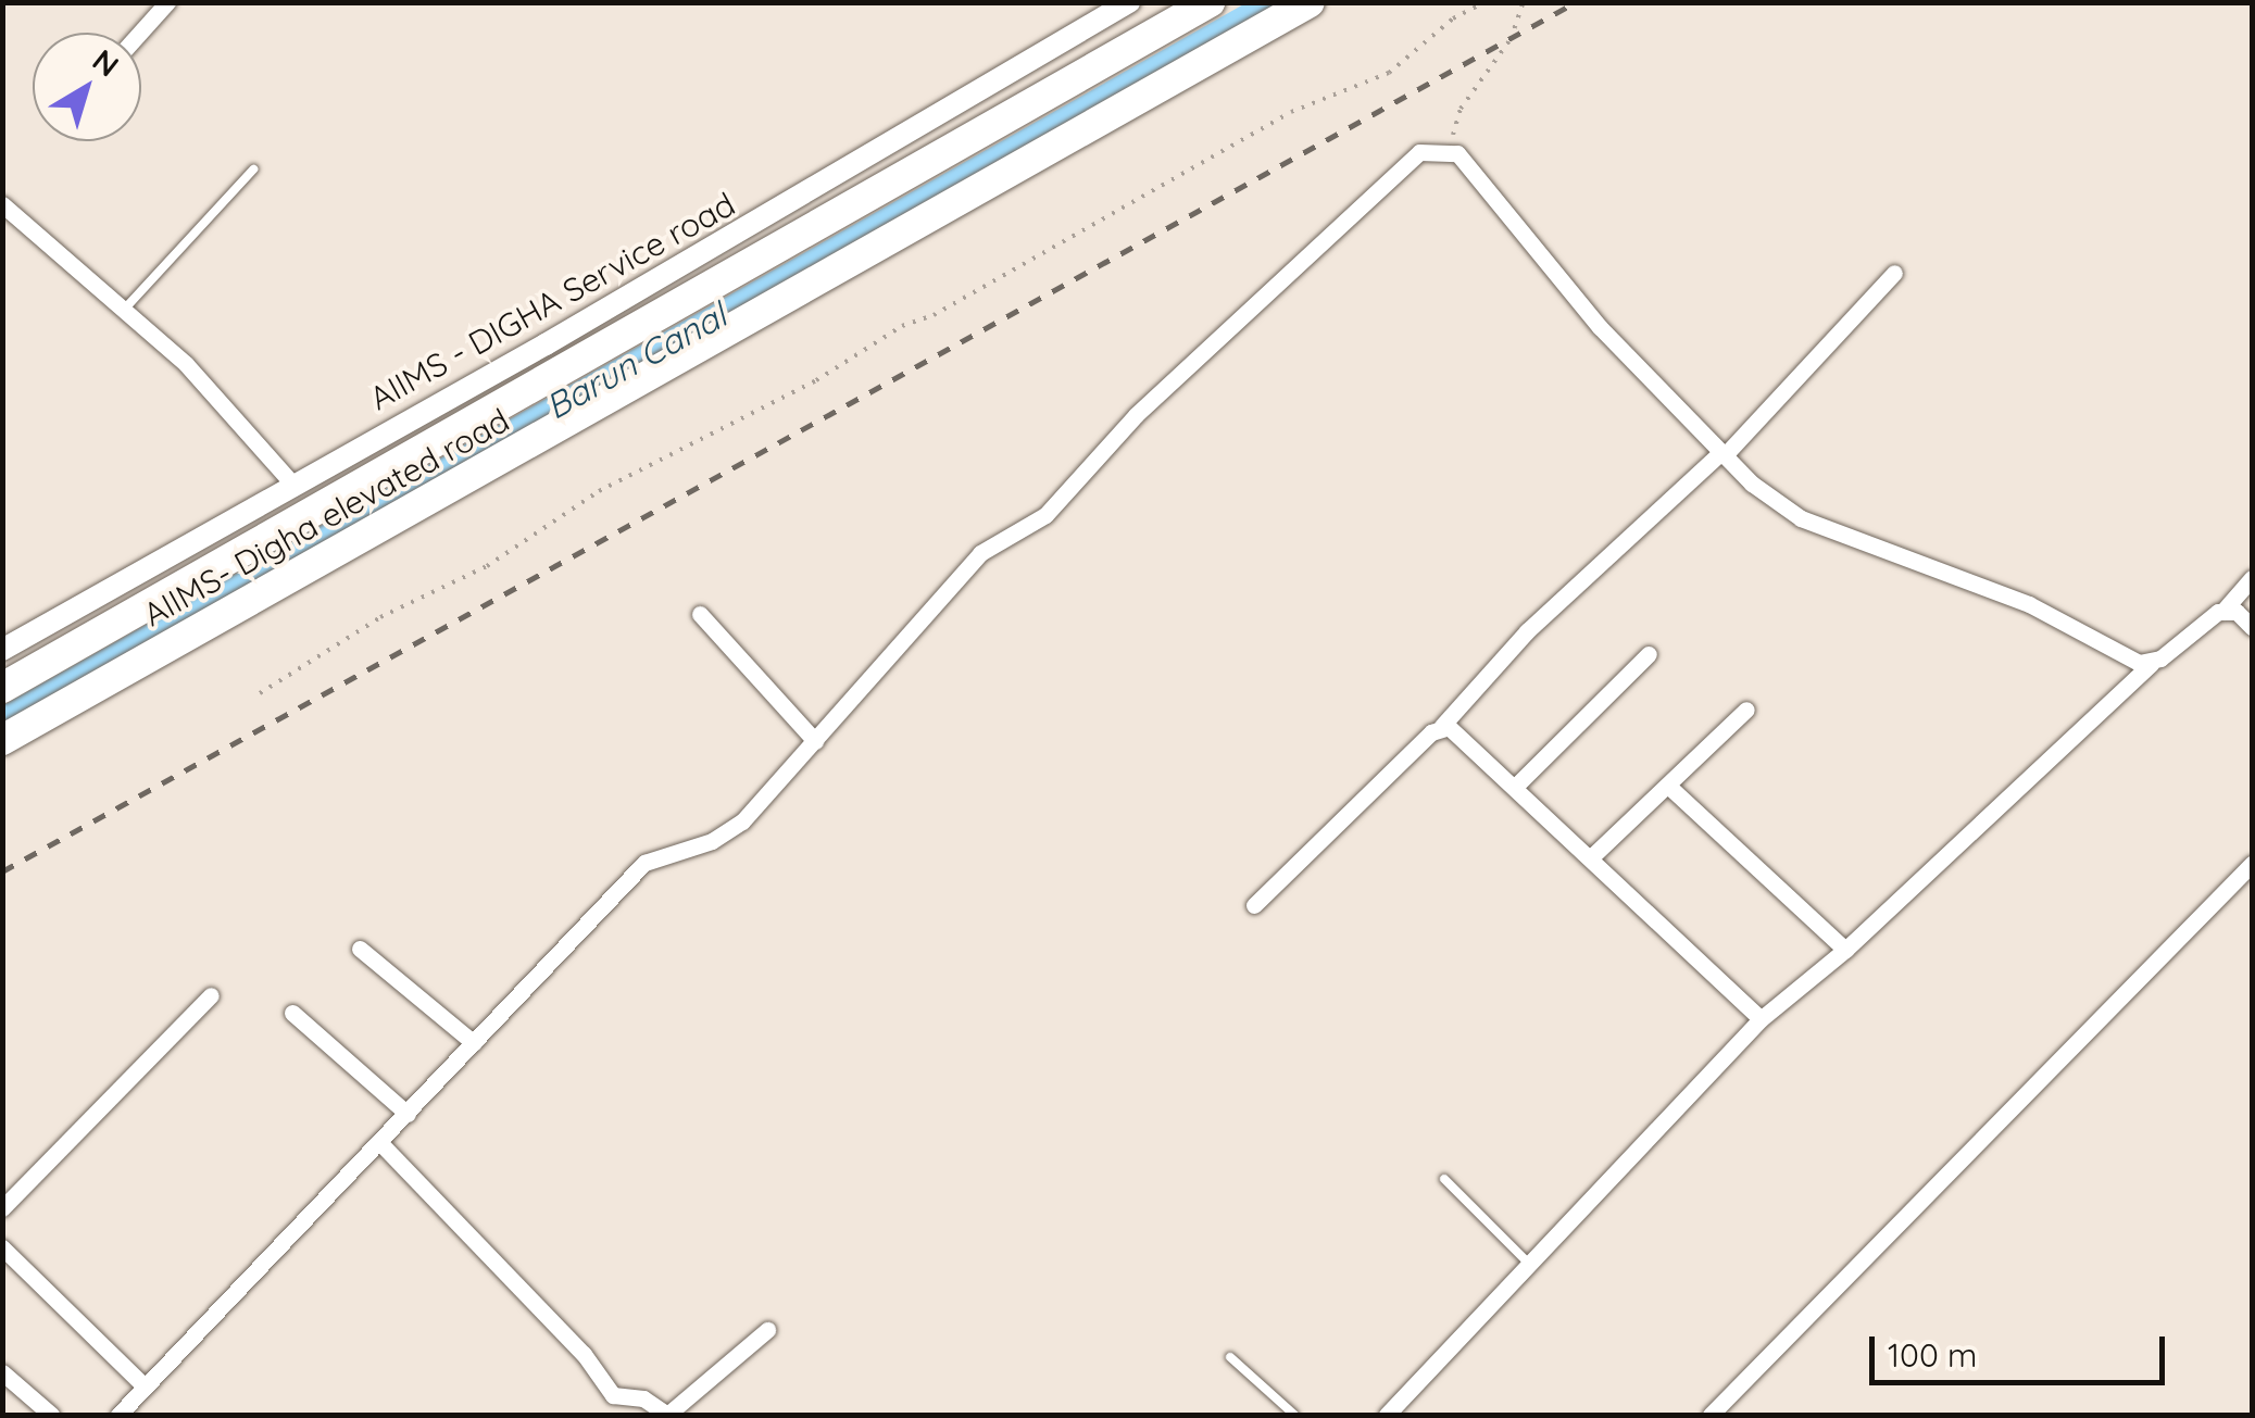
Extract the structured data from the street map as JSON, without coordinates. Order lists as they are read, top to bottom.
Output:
{
  "streets": {
    "highway": ["AIIMS- Digha elevated road"],
    "main road": ["AIIMS - DIGHA Service road"]
  },
  "water": ["Barun Canal"],
  "scale_bar": "100 m",
  "north": "top right"
}
